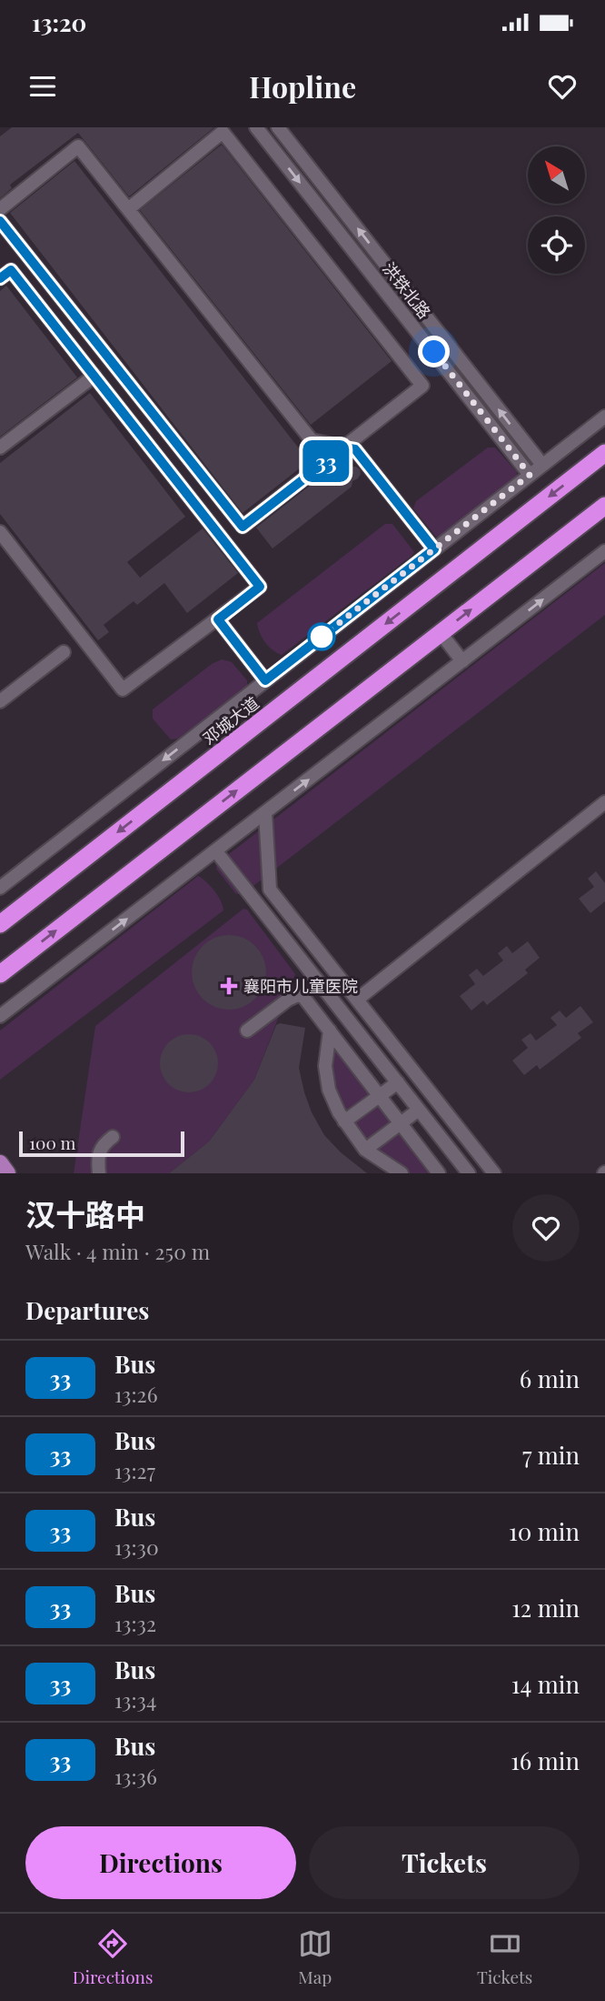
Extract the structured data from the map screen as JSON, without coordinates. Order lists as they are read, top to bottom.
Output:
{
  "streets": {
    "highway": ["邓城大道"],
    "street": ["洪铁北路"]
  },
  "places": {
    "health": ["襄阳市儿童医院"]
  },
  "lines": ["bus line 33"],
  "scale_bar": "100 m",
  "north": "top left",
  "page": {
    "status": "13:20",
    "header": "Hopline",
    "on_map": "33",
    "scale": "100 m",
    "heading": [
      ["汉十路中", "Walk · 4 min · 250 m"],
      "Departures"
    ],
    "list": [
      {
        "mark": "33",
        "name": "Bus",
        "note": "13:26",
        "value": "6 min"
      },
      {
        "mark": "33",
        "name": "Bus",
        "note": "13:27",
        "value": "7 min"
      },
      {
        "mark": "33",
        "name": "Bus",
        "note": "13:30",
        "value": "10 min"
      },
      {
        "mark": "33",
        "name": "Bus",
        "note": "13:32",
        "value": "12 min"
      },
      {
        "mark": "33",
        "name": "Bus",
        "note": "13:34",
        "value": "14 min"
      },
      {
        "mark": "33",
        "name": "Bus",
        "note": "13:36",
        "value": "16 min"
      }
    ],
    "buttons": ["Directions", "Tickets"],
    "tabs": ["Directions", "Map", "Tickets"]
  }
}
